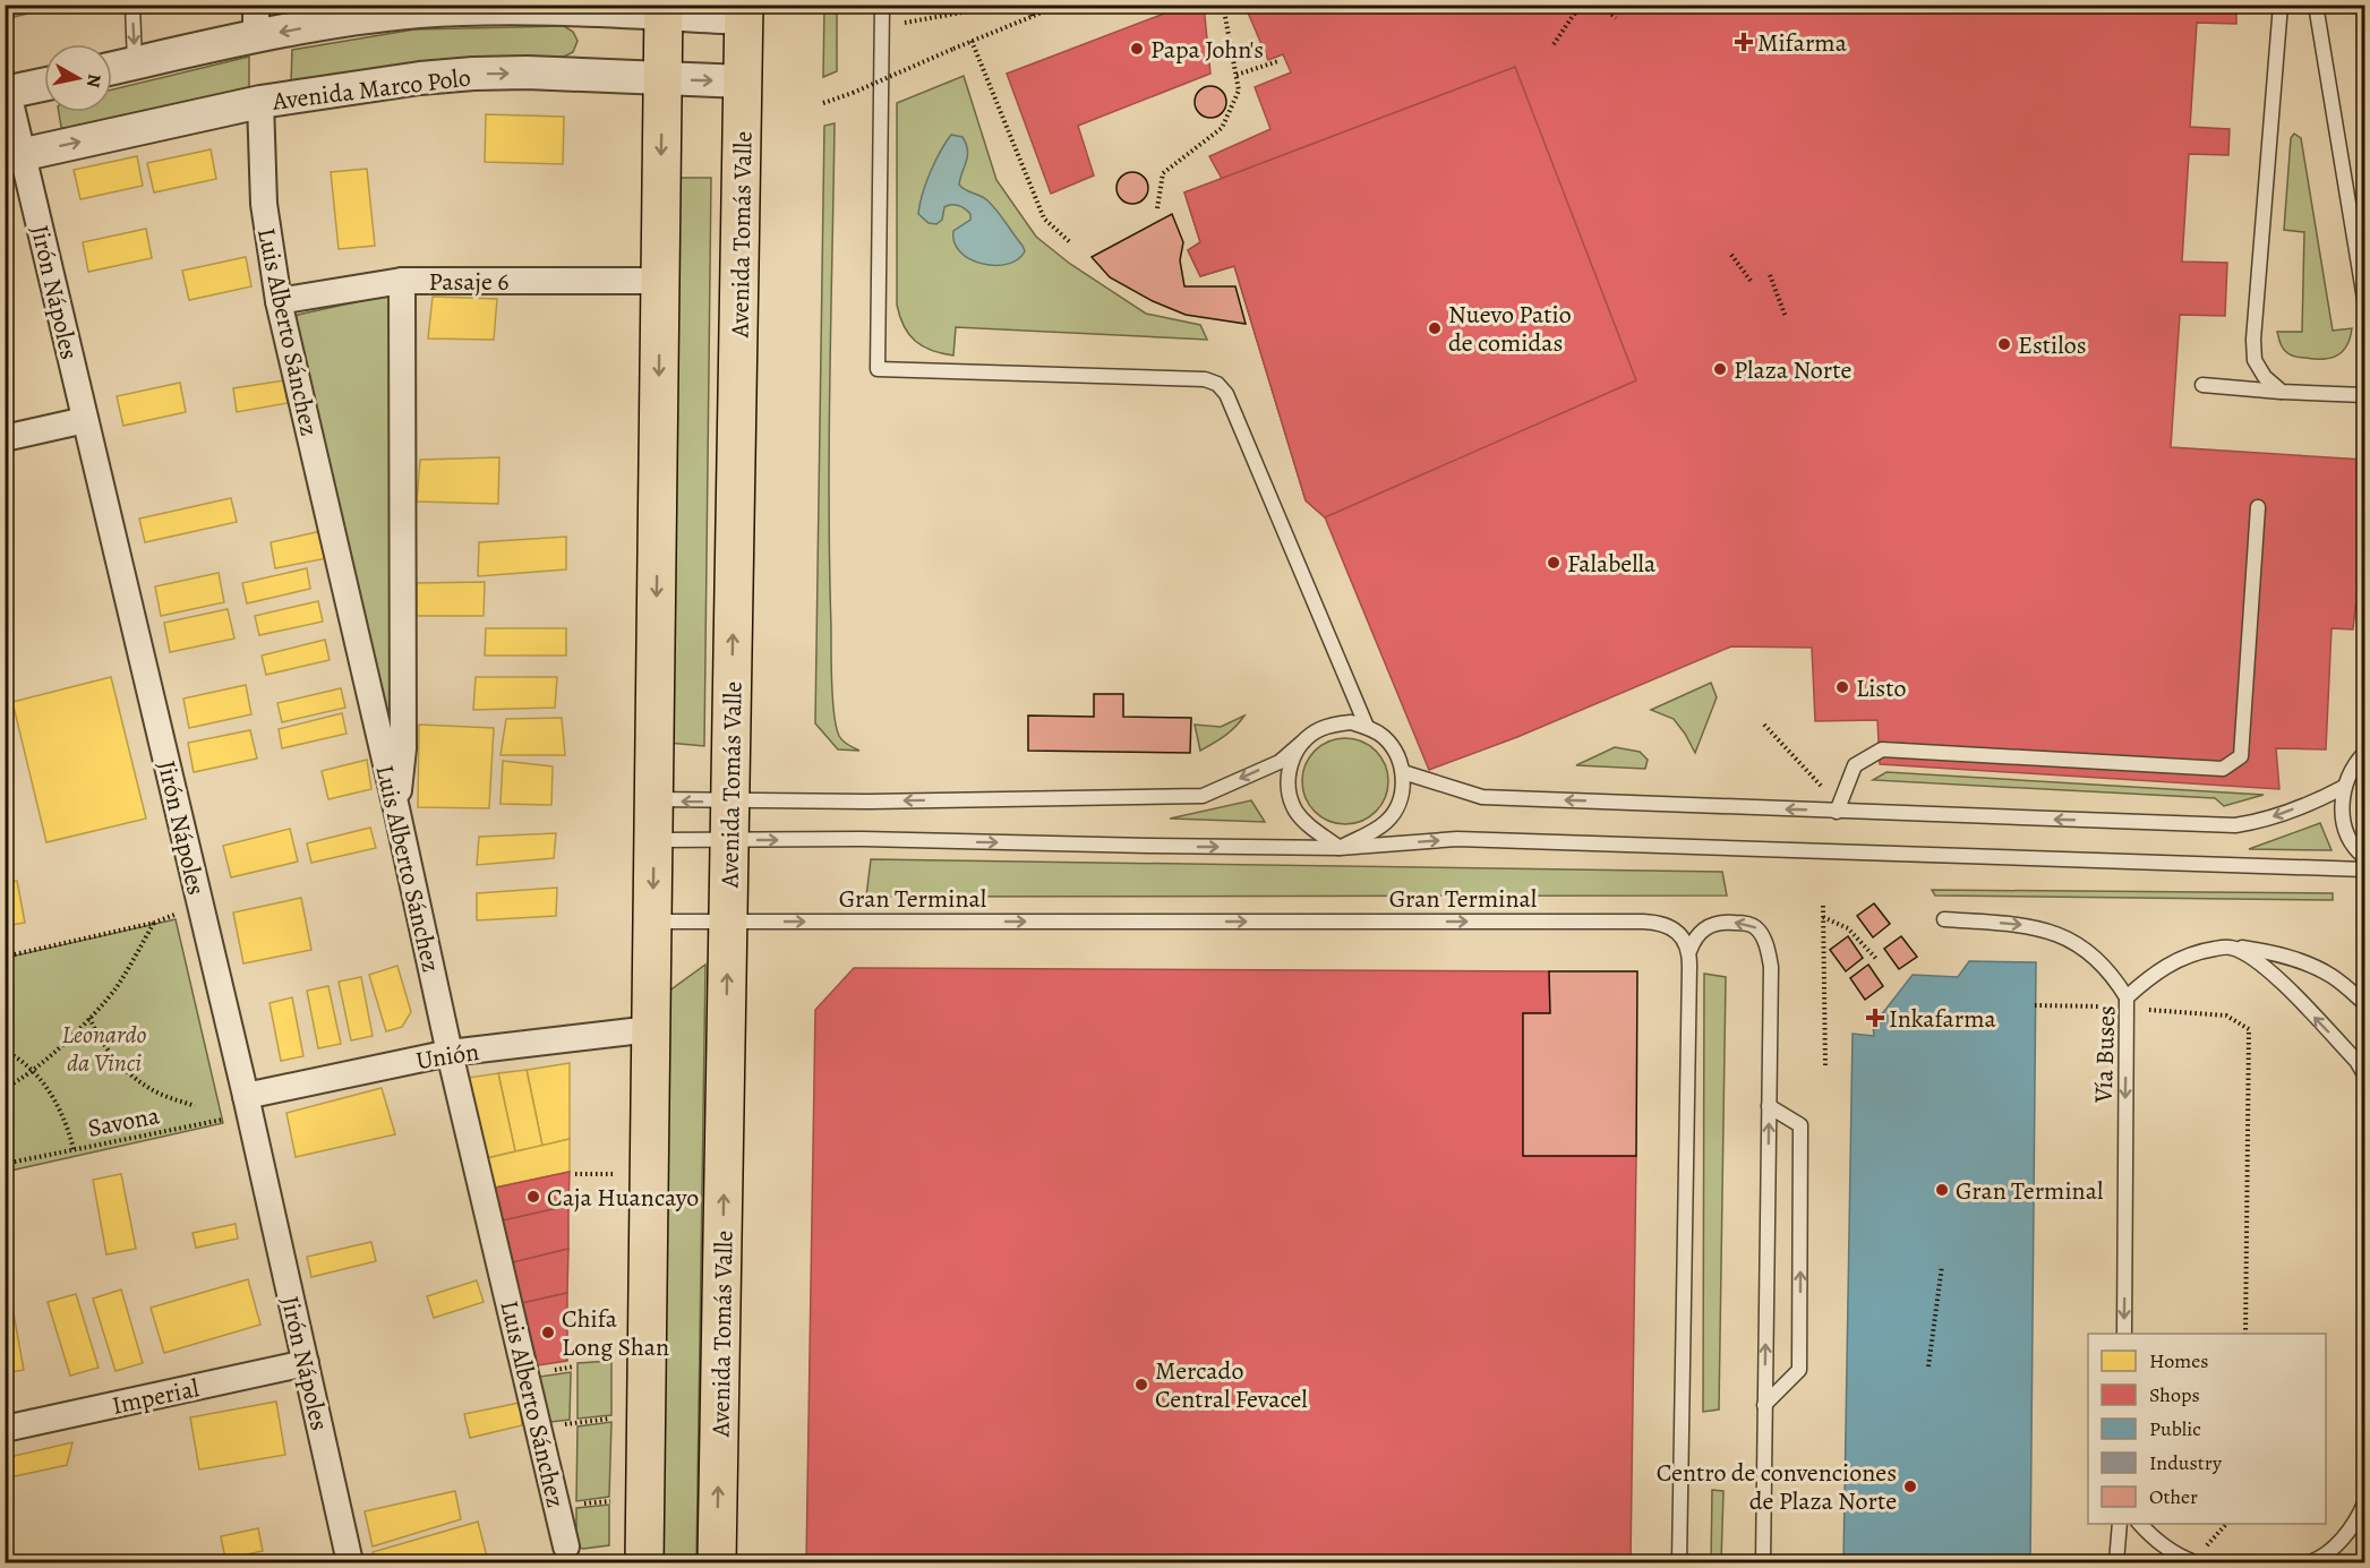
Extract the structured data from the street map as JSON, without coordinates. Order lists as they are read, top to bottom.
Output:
{
  "streets": {
    "main road": ["Avenida Tomás Valle"],
    "street": [
      "Avenida Marco Polo",
      "Pasaje 6",
      "Jirón Nápoles",
      "Luis Alberto Sánchez",
      "Unión",
      "Imperial"
    ],
    "lane": ["Gran Terminal", "Vía Buses"],
    "path": ["Savona"]
  },
  "crossings": [
    ["Avenida Marco Polo", "Avenida Tomás Valle"],
    ["Avenida Marco Polo", "Jirón Nápoles"],
    ["Avenida Marco Polo", "Luis Alberto Sánchez"],
    ["Avenida Tomás Valle", "Gran Terminal"],
    ["Pasaje 6", "Luis Alberto Sánchez"],
    ["Jirón Nápoles", "Unión"],
    ["Jirón Nápoles", "Savona"],
    ["Jirón Nápoles", "Imperial"],
    ["Luis Alberto Sánchez", "Unión"],
    ["Unión", "Savona"]
  ],
  "one_way": ["Vía Buses"],
  "parks": ["Leonardo da Vinci"],
  "places": {
    "health": ["Mifarma", "Inkafarma"],
    "other": [
      "Papa John's",
      "Nuevo Patio de comidas",
      "Estilos",
      "Plaza Norte",
      "Falabella",
      "Listo",
      "Gran Terminal",
      "Caja Huancayo",
      "Chifa Long Shan",
      "Mercado Central Fevacel",
      "Centro de convenciones de Plaza Norte"
    ]
  },
  "legend": [
    "Homes",
    "Shops",
    "Public",
    "Industry",
    "Other"
  ],
  "north": "right"
}
